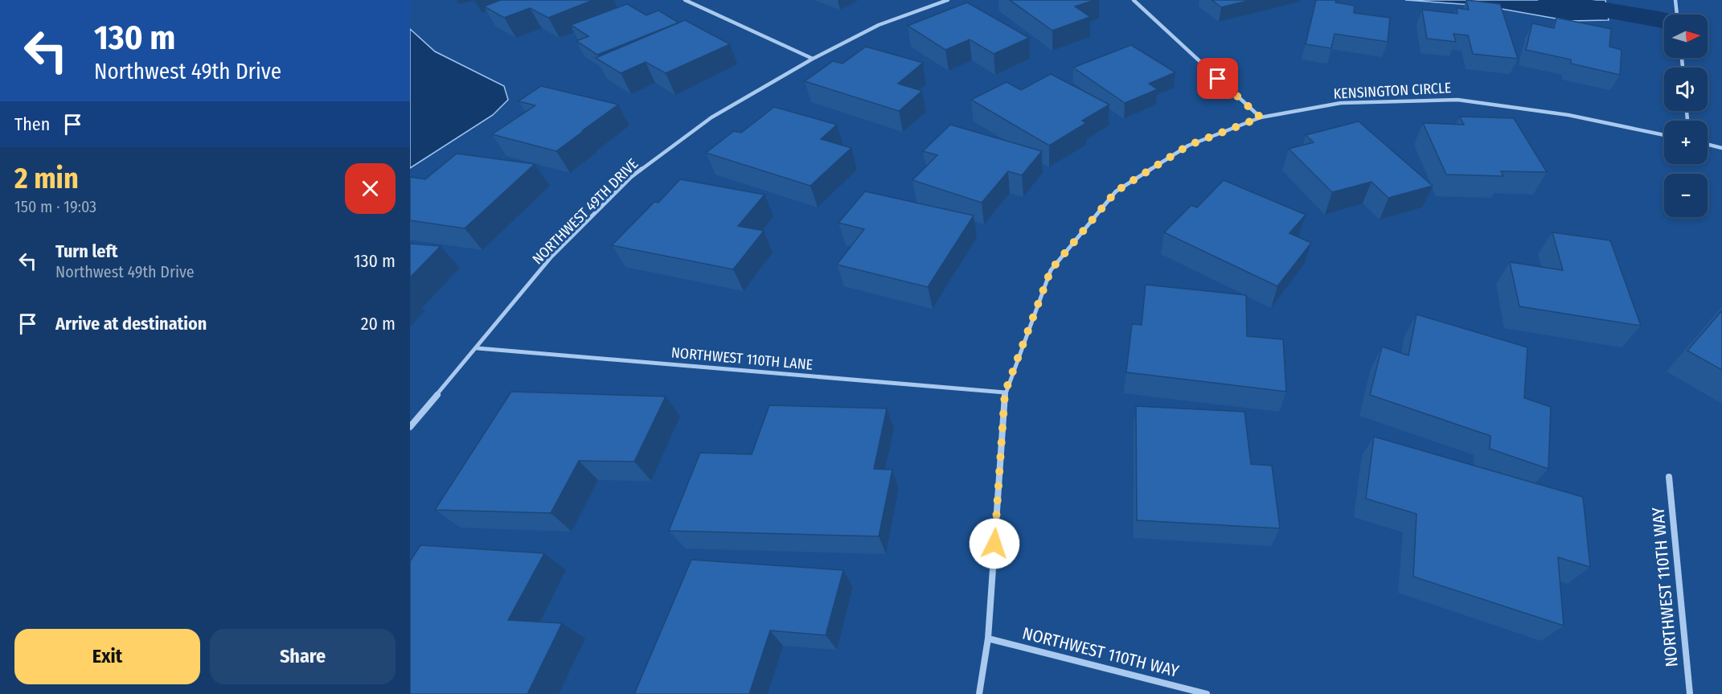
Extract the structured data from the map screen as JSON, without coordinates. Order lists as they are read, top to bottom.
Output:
{
  "streets": {
    "street": [
      "KENSINGTON CIRCLE",
      "NORTHWEST 49TH DRIVE",
      "NORTHWEST 110TH LANE",
      "NORTHWEST 110TH WAY"
    ]
  },
  "crossings": [
    ["KENSINGTON CIRCLE", "NORTHWEST 110TH LANE"],
    ["KENSINGTON CIRCLE", "NORTHWEST 110TH WAY"],
    ["NORTHWEST 49TH DRIVE", "NORTHWEST 110TH LANE"]
  ],
  "north": "right",
  "page": {
    "turn": ["130 m", "Northwest 49th Drive"],
    "map_buttons": ["+", "−"],
    "then": "Then",
    "heading": ["2 min", "150 m · 19:03"],
    "list": [
      {
        "name": "Turn left",
        "note": "Northwest 49th Drive",
        "value": "130 m"
      },
      {
        "name": "Arrive at destination",
        "value": "20 m"
      }
    ],
    "buttons": ["Exit", "Share"]
  }
}
